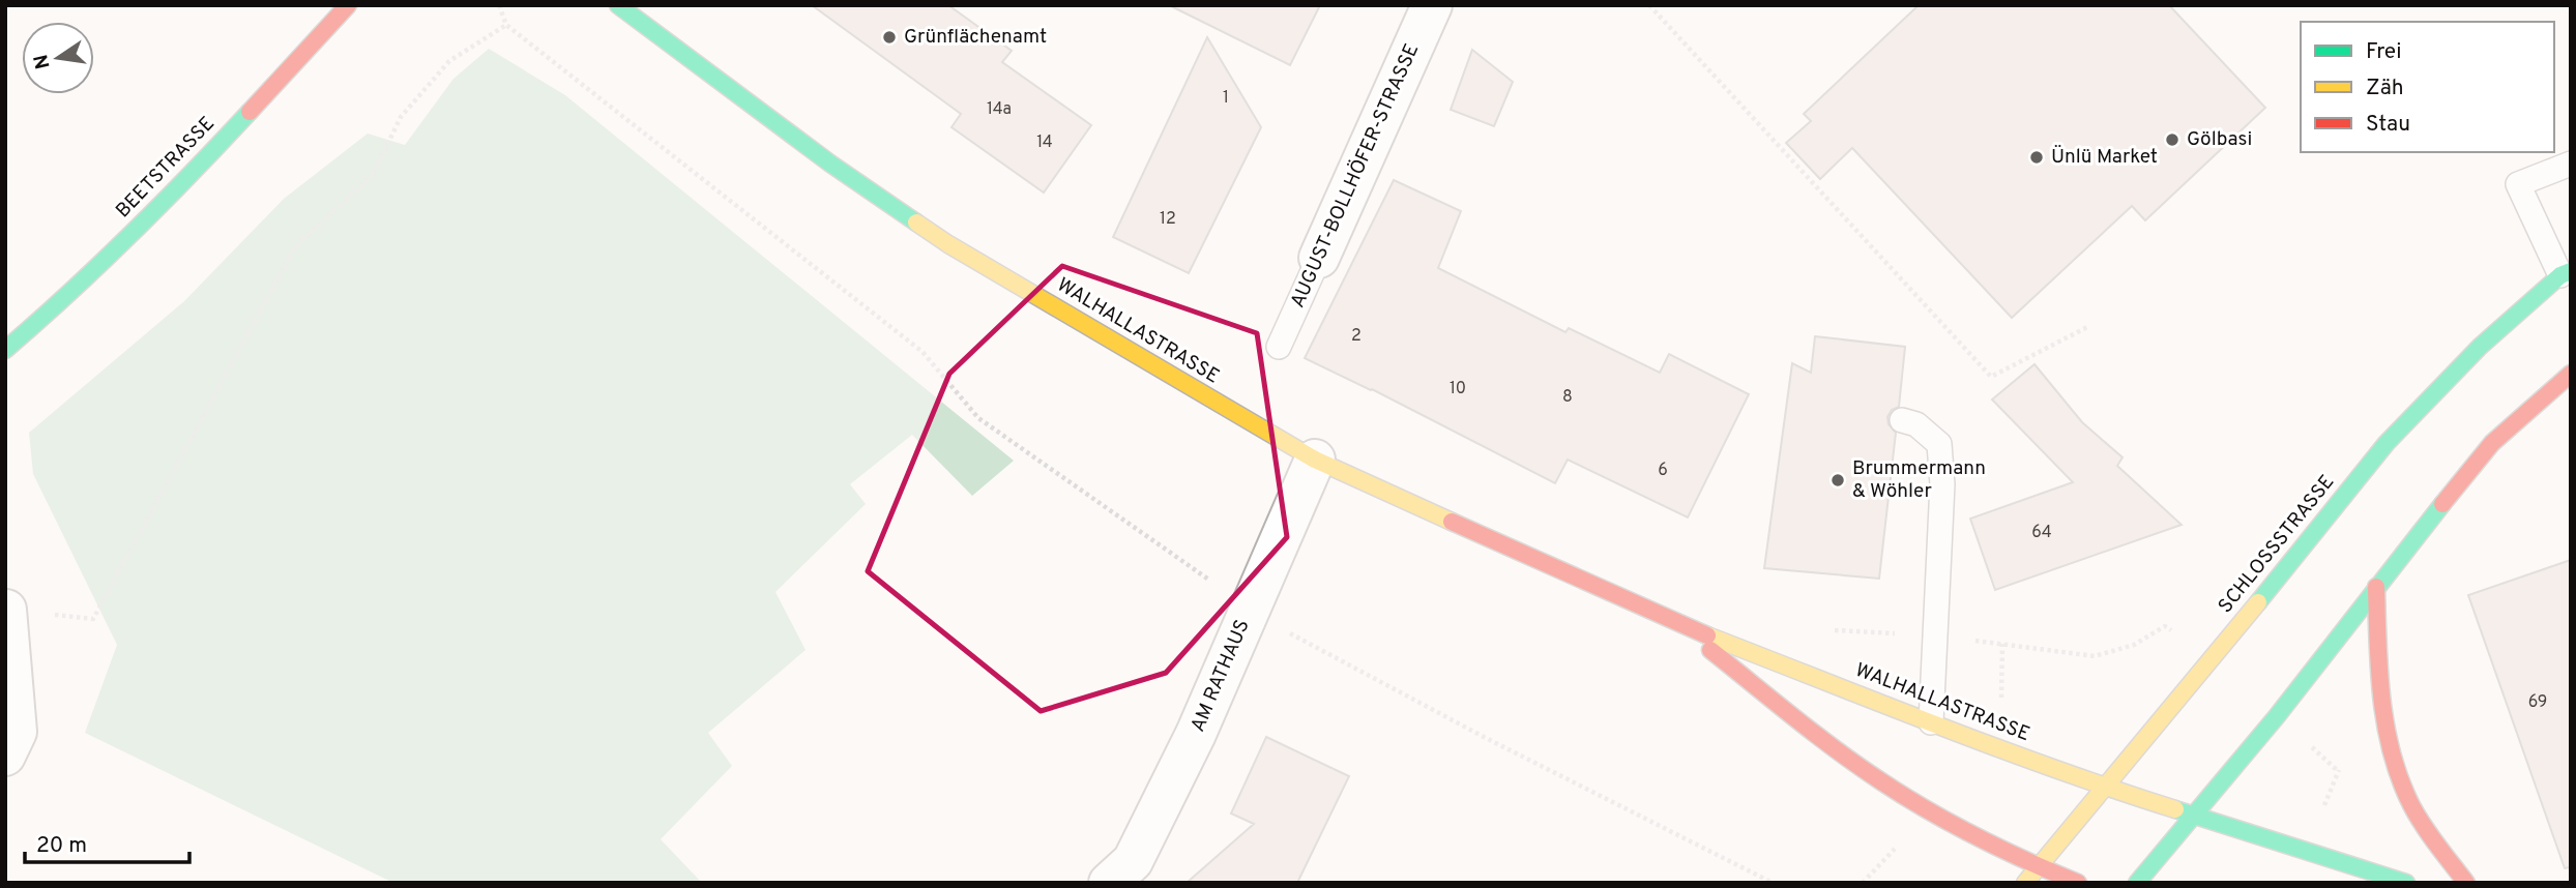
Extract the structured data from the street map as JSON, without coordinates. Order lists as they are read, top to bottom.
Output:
{
  "streets": {
    "main road": ["BEETSTRASSE", "WALHALLASTRASSE", "SCHLOSSSTRASSE"],
    "street": ["AUGUST-BOLLHÖFER-STRASSE", "AM RATHAUS"]
  },
  "crossings": [
    ["WALHALLASTRASSE", "SCHLOSSSTRASSE"],
    ["WALHALLASTRASSE", "AM RATHAUS"]
  ],
  "places": [
    "Grünflächenamt",
    "Gölbasi",
    "Ünlü Market",
    "Brummermann & Wöhler"
  ],
  "house_numbers": [
    "1",
    "14a",
    "14",
    "12",
    "2",
    "10",
    "8",
    "6",
    "64",
    "69"
  ],
  "legend": ["Frei", "Zäh", "Stau"],
  "scale_bar": "20 m",
  "north": "left"
}
